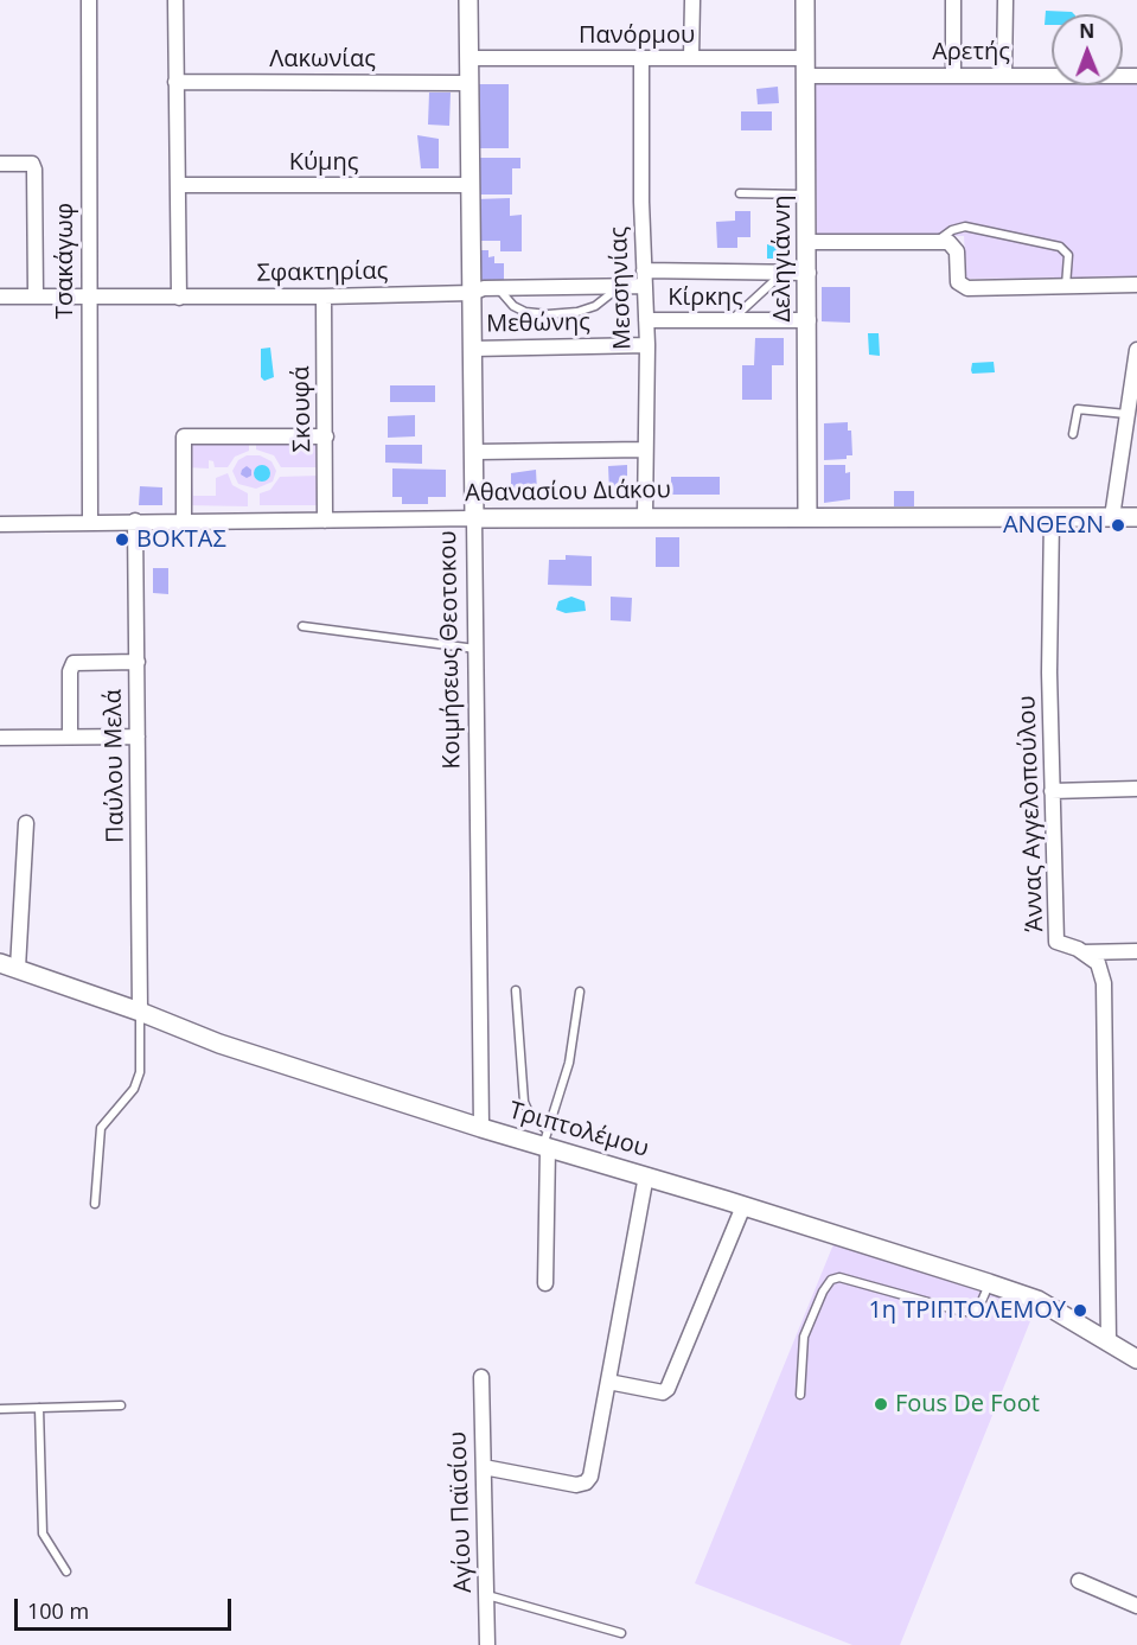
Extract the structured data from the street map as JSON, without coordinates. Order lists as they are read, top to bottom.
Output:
{
  "streets": {
    "street": [
      "Πανόρμου",
      "Αρετής",
      "Λακωνίας",
      "Κύμης",
      "Δεληγιάννη",
      "Τσακάγωφ",
      "Σφακτηρίας",
      "Μεσσηνίας",
      "Κίρκης",
      "Μεθώνης",
      "Σκουφά",
      "Αθανασίου Διάκου",
      "Κοιμήσεως Θεοτοκου",
      "Παύλου Μελά",
      "Άννας Αγγελοπούλου",
      "Τριπτολέμου",
      "Αγίου Παϊσίου"
    ]
  },
  "crossings": [
    ["Πανόρμου", "Αρετής"],
    ["Πανόρμου", "Δεληγιάννη"],
    ["Πανόρμου", "Μεσσηνίας"],
    ["Πανόρμου", "Κοιμήσεως Θεοτοκου"],
    ["Αρετής", "Δεληγιάννη"],
    ["Λακωνίας", "Κοιμήσεως Θεοτοκου"],
    ["Κύμης", "Κοιμήσεως Θεοτοκου"],
    ["Δεληγιάννη", "Κίρκης"],
    ["Δεληγιάννη", "Αθανασίου Διάκου"],
    ["Τσακάγωφ", "Σφακτηρίας"],
    ["Τσακάγωφ", "Αθανασίου Διάκου"],
    ["Σφακτηρίας", "Μεσσηνίας"],
    ["Σφακτηρίας", "Σκουφά"],
    ["Σφακτηρίας", "Κοιμήσεως Θεοτοκου"],
    ["Μεσσηνίας", "Κίρκης"],
    ["Μεσσηνίας", "Μεθώνης"],
    ["Μεσσηνίας", "Αθανασίου Διάκου"],
    ["Μεθώνης", "Κοιμήσεως Θεοτοκου"],
    ["Σκουφά", "Αθανασίου Διάκου"],
    ["Αθανασίου Διάκου", "Κοιμήσεως Θεοτοκου"],
    ["Αθανασίου Διάκου", "Παύλου Μελά"],
    ["Αθανασίου Διάκου", "Άννας Αγγελοπούλου"],
    ["Κοιμήσεως Θεοτοκου", "Τριπτολέμου"],
    ["Παύλου Μελά", "Τριπτολέμου"],
    ["Άννας Αγγελοπούλου", "Τριπτολέμου"]
  ],
  "places": [
    "ΑΝΘΕΩΝ",
    "ΒΟΚΤΑΣ",
    "1η ΤΡΙΠΤΟΛΕΜΟΥ",
    "Fous De Foot"
  ],
  "scale_bar": "100 m",
  "north": "top"
}
